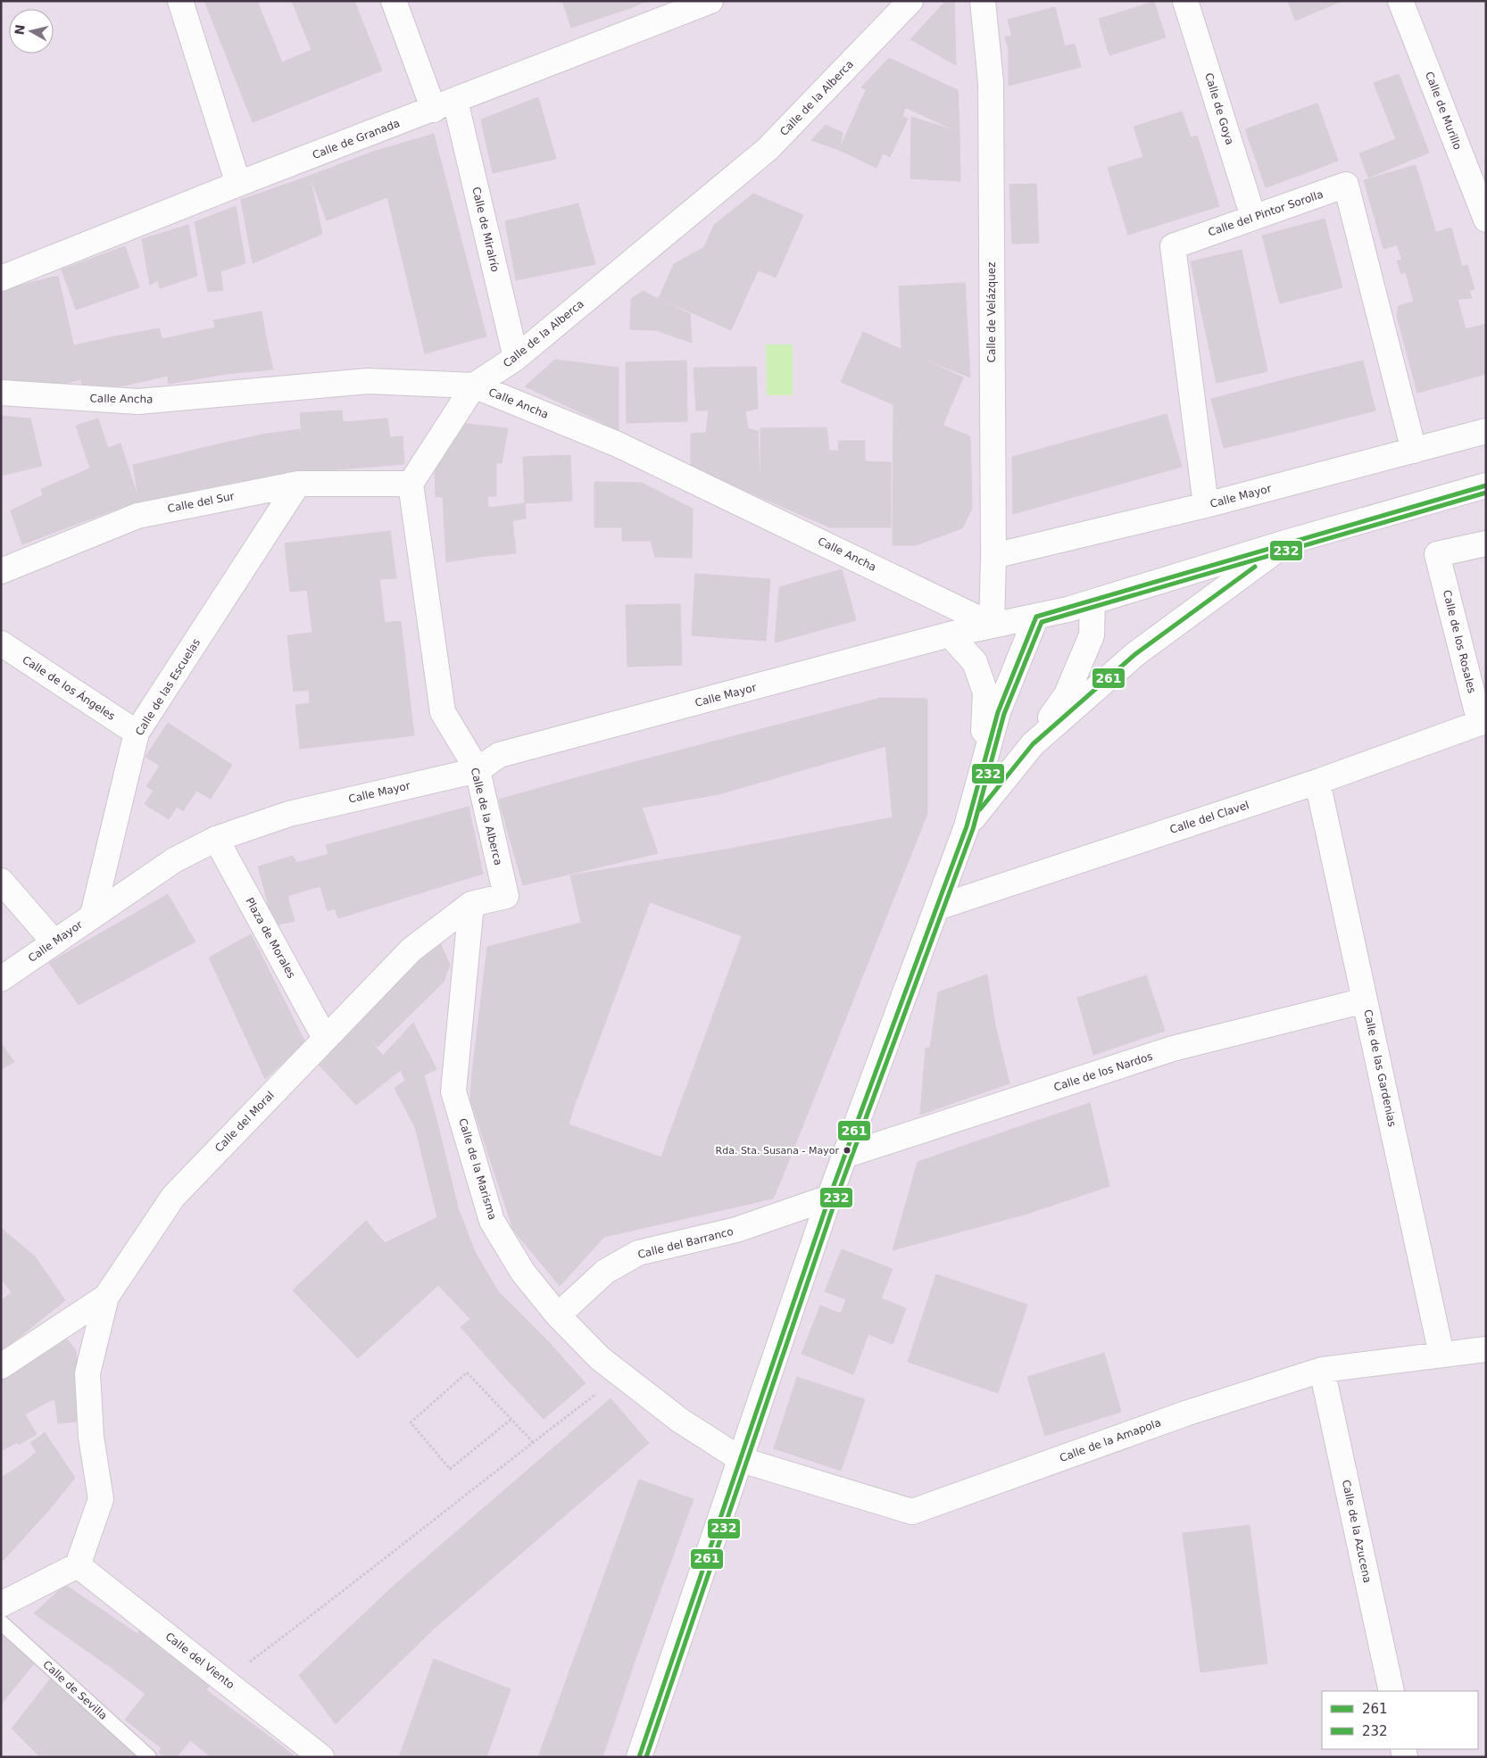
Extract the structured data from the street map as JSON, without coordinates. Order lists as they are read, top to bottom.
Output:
{
  "streets": {
    "street": [
      "Calle de la Alberca",
      "Calle de Goya",
      "Calle de Murillo",
      "Calle de Granada",
      "Calle del Pintor Sorolla",
      "Calle de Miralrío",
      "Calle de Velázquez",
      "Calle Ancha",
      "Calle Mayor",
      "Calle del Sur",
      "Calle de los Rosales",
      "Calle de las Escuelas",
      "Calle de los Ángeles",
      "Calle del Clavel",
      "Plaza de Morales",
      "Calle de las Gardenias",
      "Calle de los Nardos",
      "Calle del Moral",
      "Calle de la Marisma",
      "Calle del Barranco",
      "Calle de la Amapola",
      "Calle de la Azucena",
      "Calle del Viento"
    ],
    "lane": ["Calle de Sevilla"]
  },
  "crossings": [
    ["Calle de la Alberca", "Calle de Miralrío"],
    ["Calle de la Alberca", "Calle Ancha"],
    ["Calle de la Alberca", "Calle Mayor"],
    ["Calle de la Alberca", "Calle del Sur"],
    ["Calle de la Alberca", "Calle del Moral"],
    ["Calle de Goya", "Calle del Pintor Sorolla"],
    ["Calle de Granada", "Calle de Miralrío"],
    ["Calle del Pintor Sorolla", "Calle Mayor"],
    ["Calle de Velázquez", "Calle Ancha"],
    ["Calle de Velázquez", "Calle Mayor"],
    ["Calle Ancha", "Calle Mayor"],
    ["Calle Mayor", "Calle de las Escuelas"],
    ["Calle Mayor", "Plaza de Morales"],
    ["Calle del Sur", "Calle de las Escuelas"],
    ["Calle de los Rosales", "Calle del Clavel"],
    ["Calle de las Escuelas", "Calle de los Ángeles"],
    ["Calle del Clavel", "Calle de las Gardenias"],
    ["Plaza de Morales", "Calle del Moral"],
    ["Calle de las Gardenias", "Calle de los Nardos"],
    ["Calle de las Gardenias", "Calle de la Amapola"],
    ["Calle del Moral", "Calle de la Marisma"],
    ["Calle de la Marisma", "Calle del Barranco"],
    ["Calle de la Marisma", "Calle de la Amapola"],
    ["Calle de la Amapola", "Calle de la Azucena"]
  ],
  "places": ["Rda. Sta. Susana - Mayor"],
  "lines": ["transit line 261", "transit line 232"],
  "legend": ["261", "232"],
  "north": "left"
}
